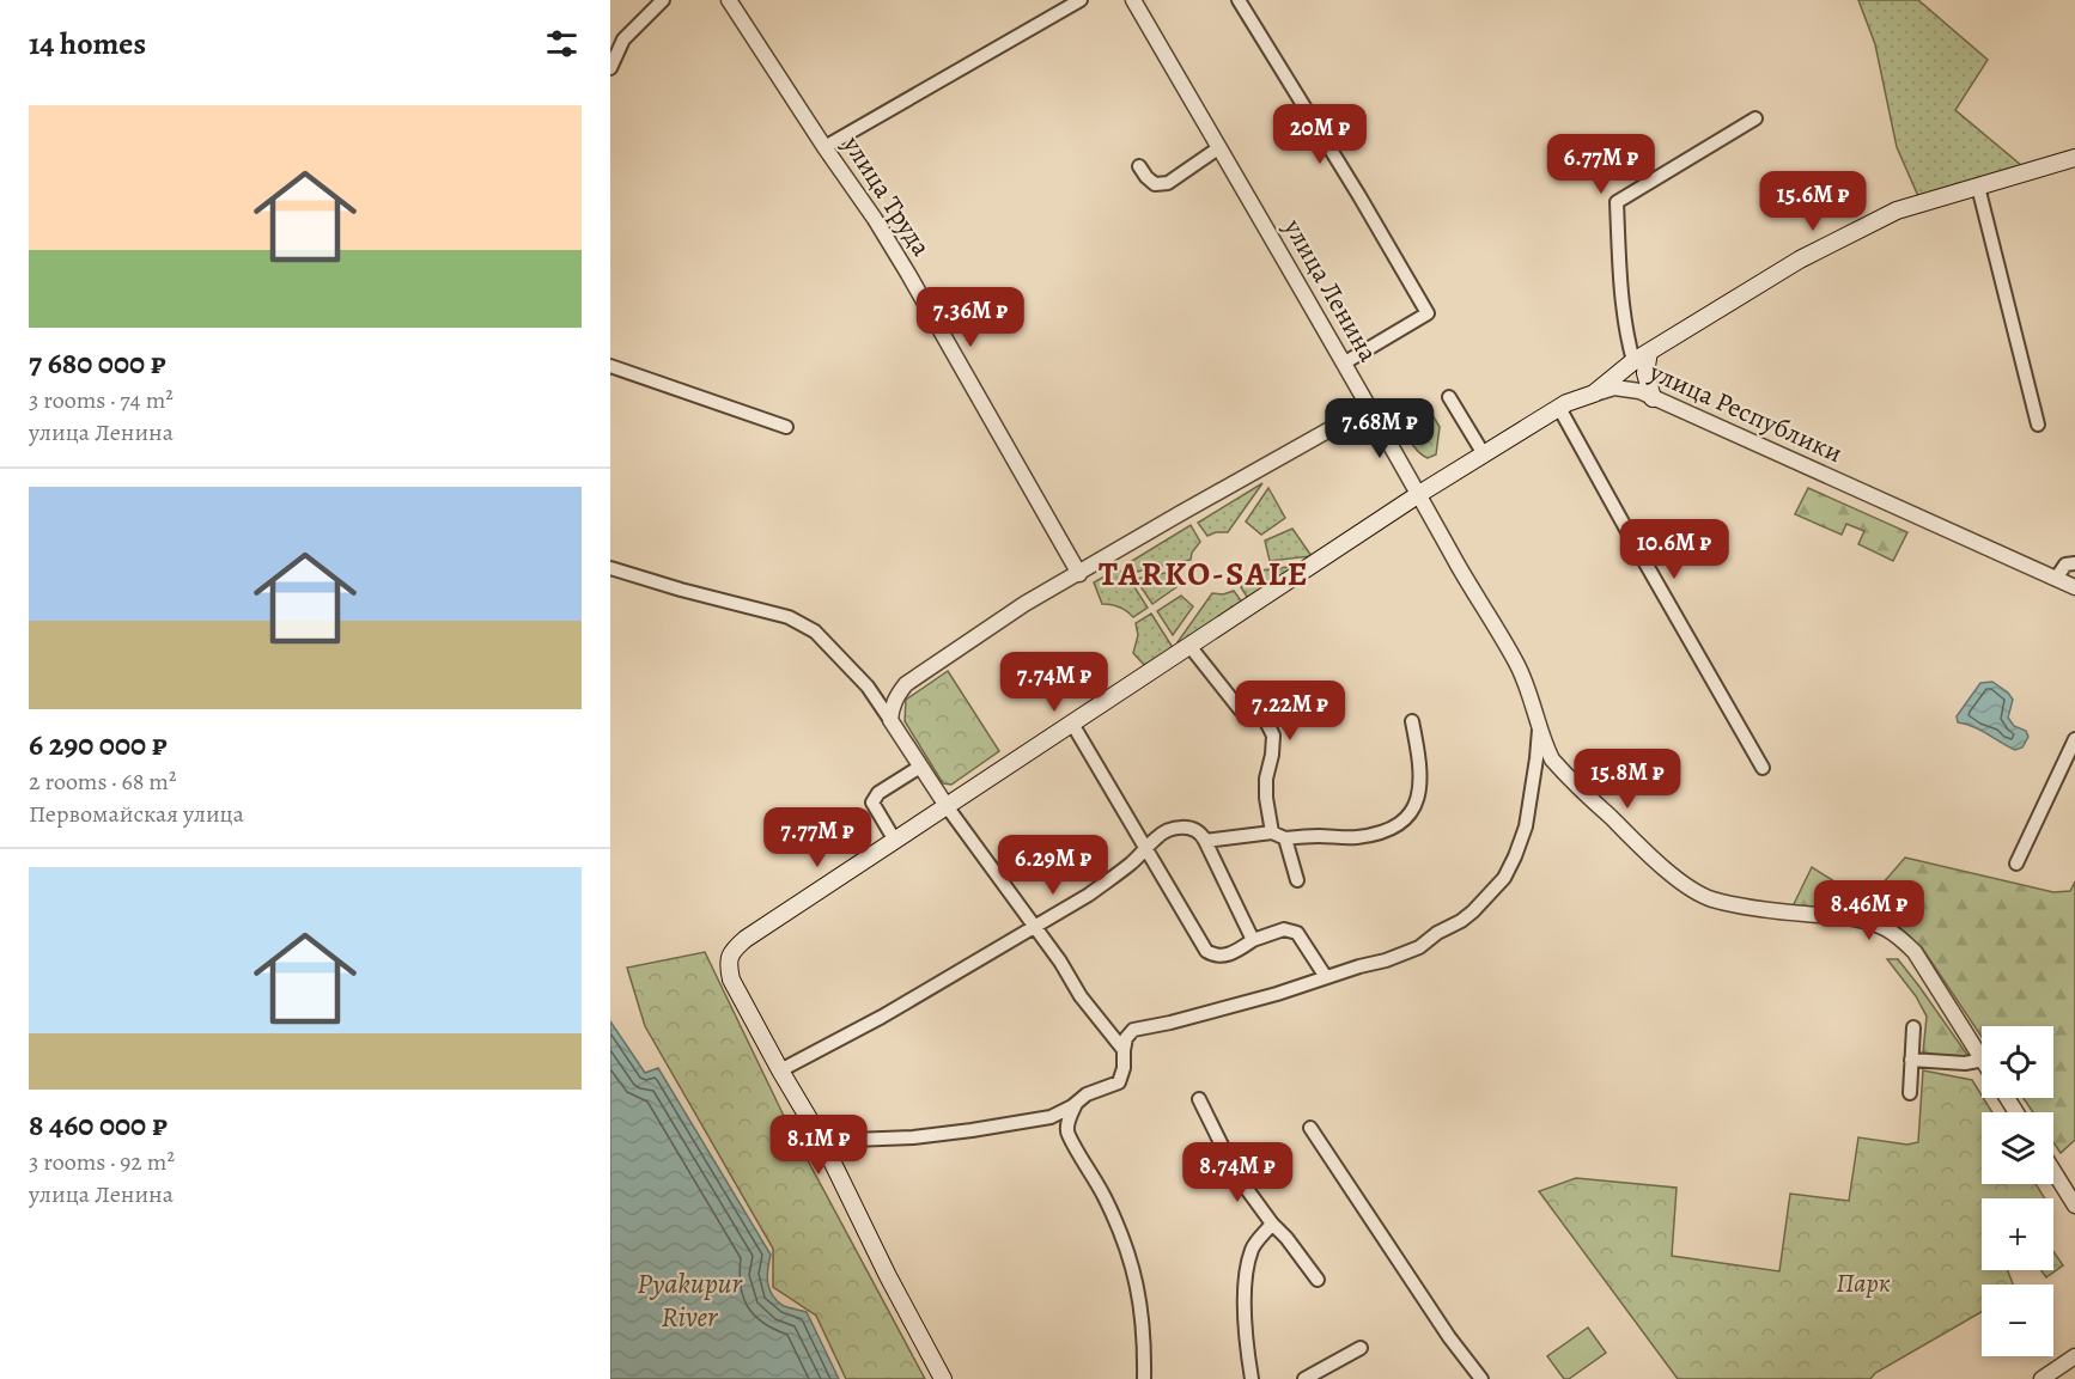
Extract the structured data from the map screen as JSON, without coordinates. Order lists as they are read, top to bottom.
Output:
{
  "streets": {
    "main road": ["улица Республики"],
    "street": ["улица Труда", "улица Ленина"]
  },
  "crossings": [
    ["улица Ленина", "улица Республики"]
  ],
  "districts": ["TARKO-SALE"],
  "water": ["Pyakupur River"],
  "parks": ["Парк"],
  "page": {
    "heading": "14 homes",
    "list": [
      {
        "name": "7 680 000 ₽",
        "note": "3 rooms · 74 m² · улица Ленина"
      },
      {
        "name": "6 290 000 ₽",
        "note": "2 rooms · 68 m² · Первомайская улица"
      },
      {
        "name": "8 460 000 ₽",
        "note": "3 rooms · 92 m² · улица Ленина"
      }
    ],
    "price": [
      "20M ₽",
      "6.77M ₽",
      "15.6M ₽",
      "7.36M ₽",
      "7.68M ₽",
      "10.6M ₽",
      "7.74M ₽",
      "7.22M ₽",
      "15.8M ₽",
      "7.77M ₽",
      "6.29M ₽",
      "8.46M ₽",
      "8.1M ₽",
      "8.74M ₽"
    ],
    "map_buttons": ["+", "−"]
  }
}
